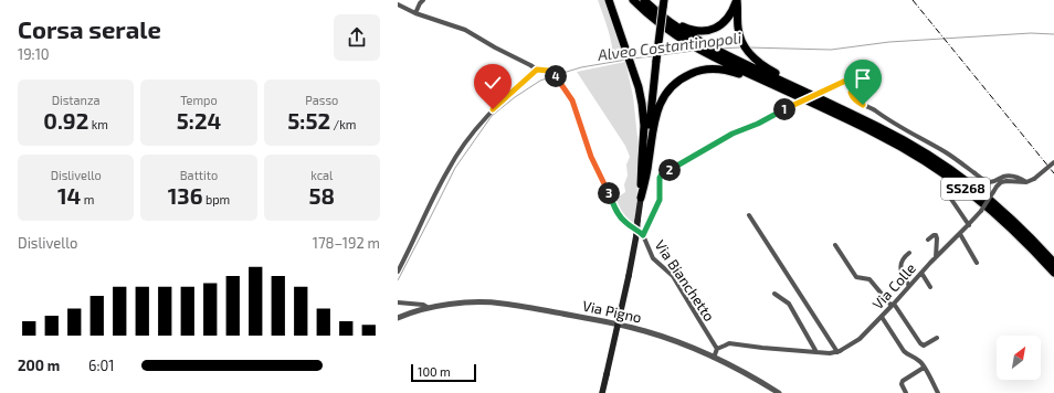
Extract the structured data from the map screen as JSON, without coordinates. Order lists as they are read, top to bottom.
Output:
{
  "streets": {
    "highway": ["SS268"],
    "street": ["Via Bianchetto", "Via Colle", "Via Pigno"]
  },
  "crossings": [
    ["Via Bianchetto", "Via Colle"]
  ],
  "water": ["Alveo Costantinopoli"],
  "scale_bar": "100 m",
  "north": "top right",
  "page": {
    "heading": ["Corsa serale", "19:10"],
    "pins": [
      "4",
      "1",
      "2",
      "3"
    ],
    "stats": [
      ["Distanza", "0.92 km"],
      ["Tempo", "5:24"],
      ["Passo", "5:52 /km"],
      ["Dislivello", "14 m"],
      ["Battito", "136 bpm"],
      ["kcal", "58"]
    ],
    "chart": ["Dislivello", "178–192 m"],
    "list": [
      {
        "name": "200 m",
        "note": "6:01"
      }
    ],
    "scale": "100 m"
  }
}
